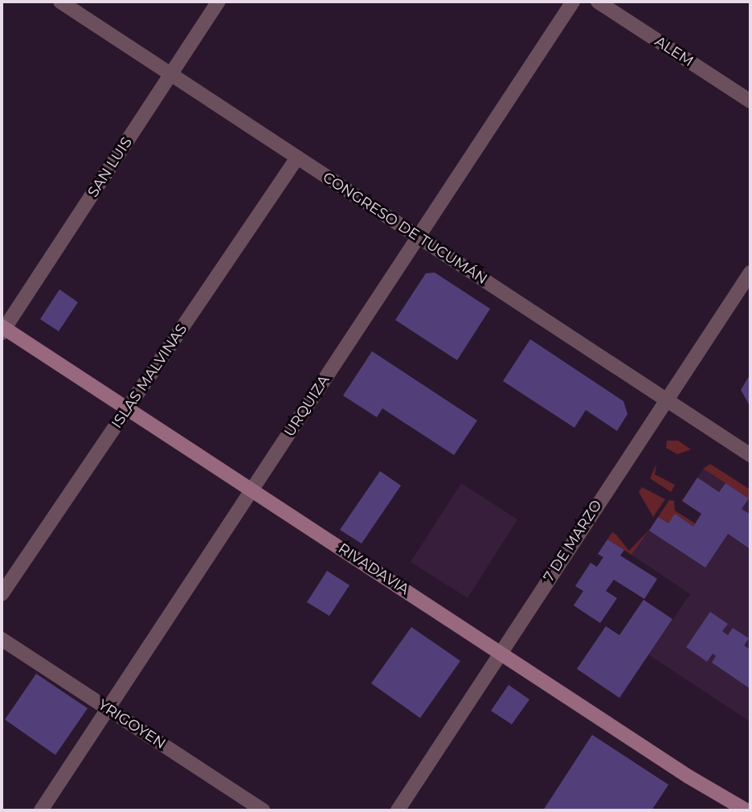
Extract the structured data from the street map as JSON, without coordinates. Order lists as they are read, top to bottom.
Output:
{
  "streets": {
    "main road": ["RIVADAVIA"],
    "street": [
      "ALEM",
      "SAN LUIS",
      "CONGRESO DE TUCUMÁN",
      "ISLAS MALVINAS",
      "URQUIZA",
      "7 DE MARZO",
      "YRIGOYEN"
    ]
  },
  "crossings": [
    ["SAN LUIS", "CONGRESO DE TUCUMÁN"],
    ["SAN LUIS", "RIVADAVIA"],
    ["CONGRESO DE TUCUMÁN", "ISLAS MALVINAS"],
    ["CONGRESO DE TUCUMÁN", "URQUIZA"],
    ["CONGRESO DE TUCUMÁN", "7 DE MARZO"],
    ["ISLAS MALVINAS", "RIVADAVIA"],
    ["URQUIZA", "RIVADAVIA"],
    ["URQUIZA", "YRIGOYEN"],
    ["7 DE MARZO", "RIVADAVIA"]
  ]
}
